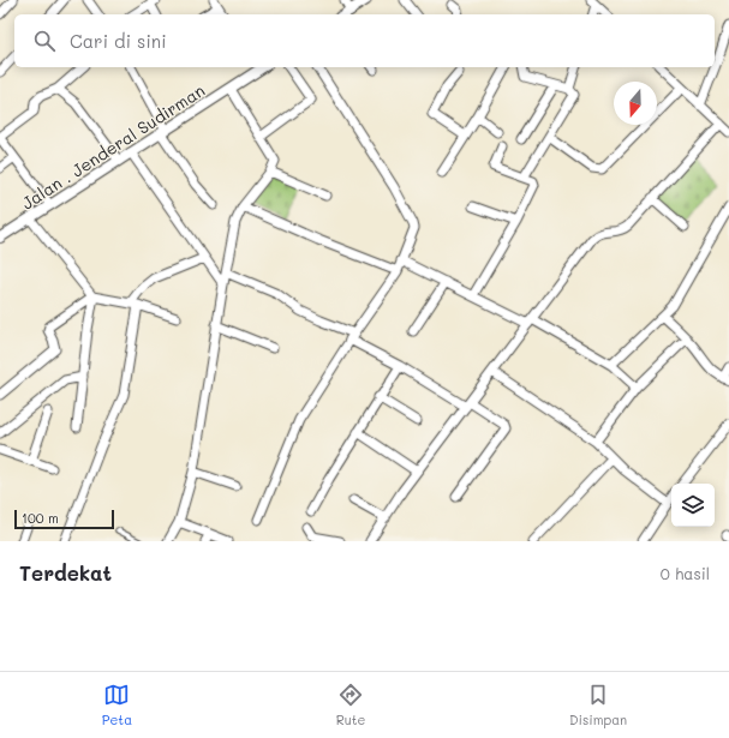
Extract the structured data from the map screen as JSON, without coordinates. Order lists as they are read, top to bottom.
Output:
{
  "streets": {
    "street": ["Jalan . Jenderal Sudirman"]
  },
  "scale_bar": "100 m",
  "north": "bottom",
  "page": {
    "search": "Cari di sini",
    "scale": "100 m",
    "heading": ["Terdekat", "0 hasil"],
    "nav": ["Peta", "Rute", "Disimpan"]
  }
}
